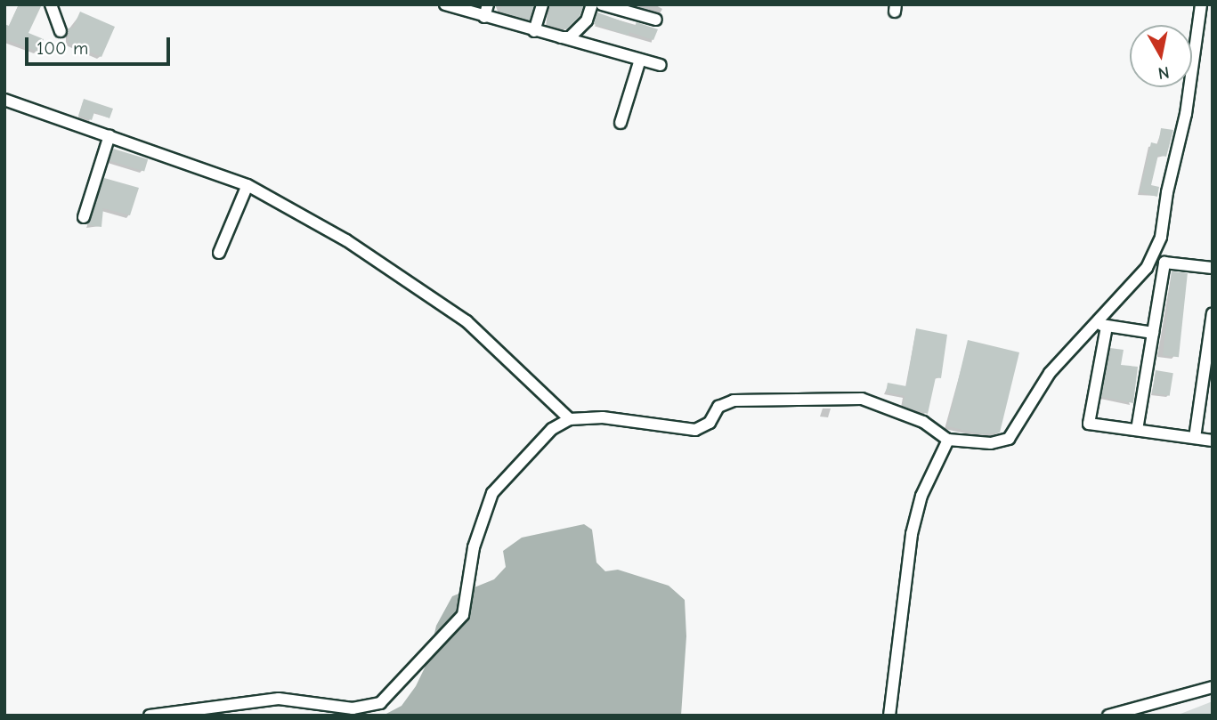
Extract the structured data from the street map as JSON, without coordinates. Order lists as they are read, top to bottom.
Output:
{
  "scale_bar": "100 m",
  "north": "bottom"
}
